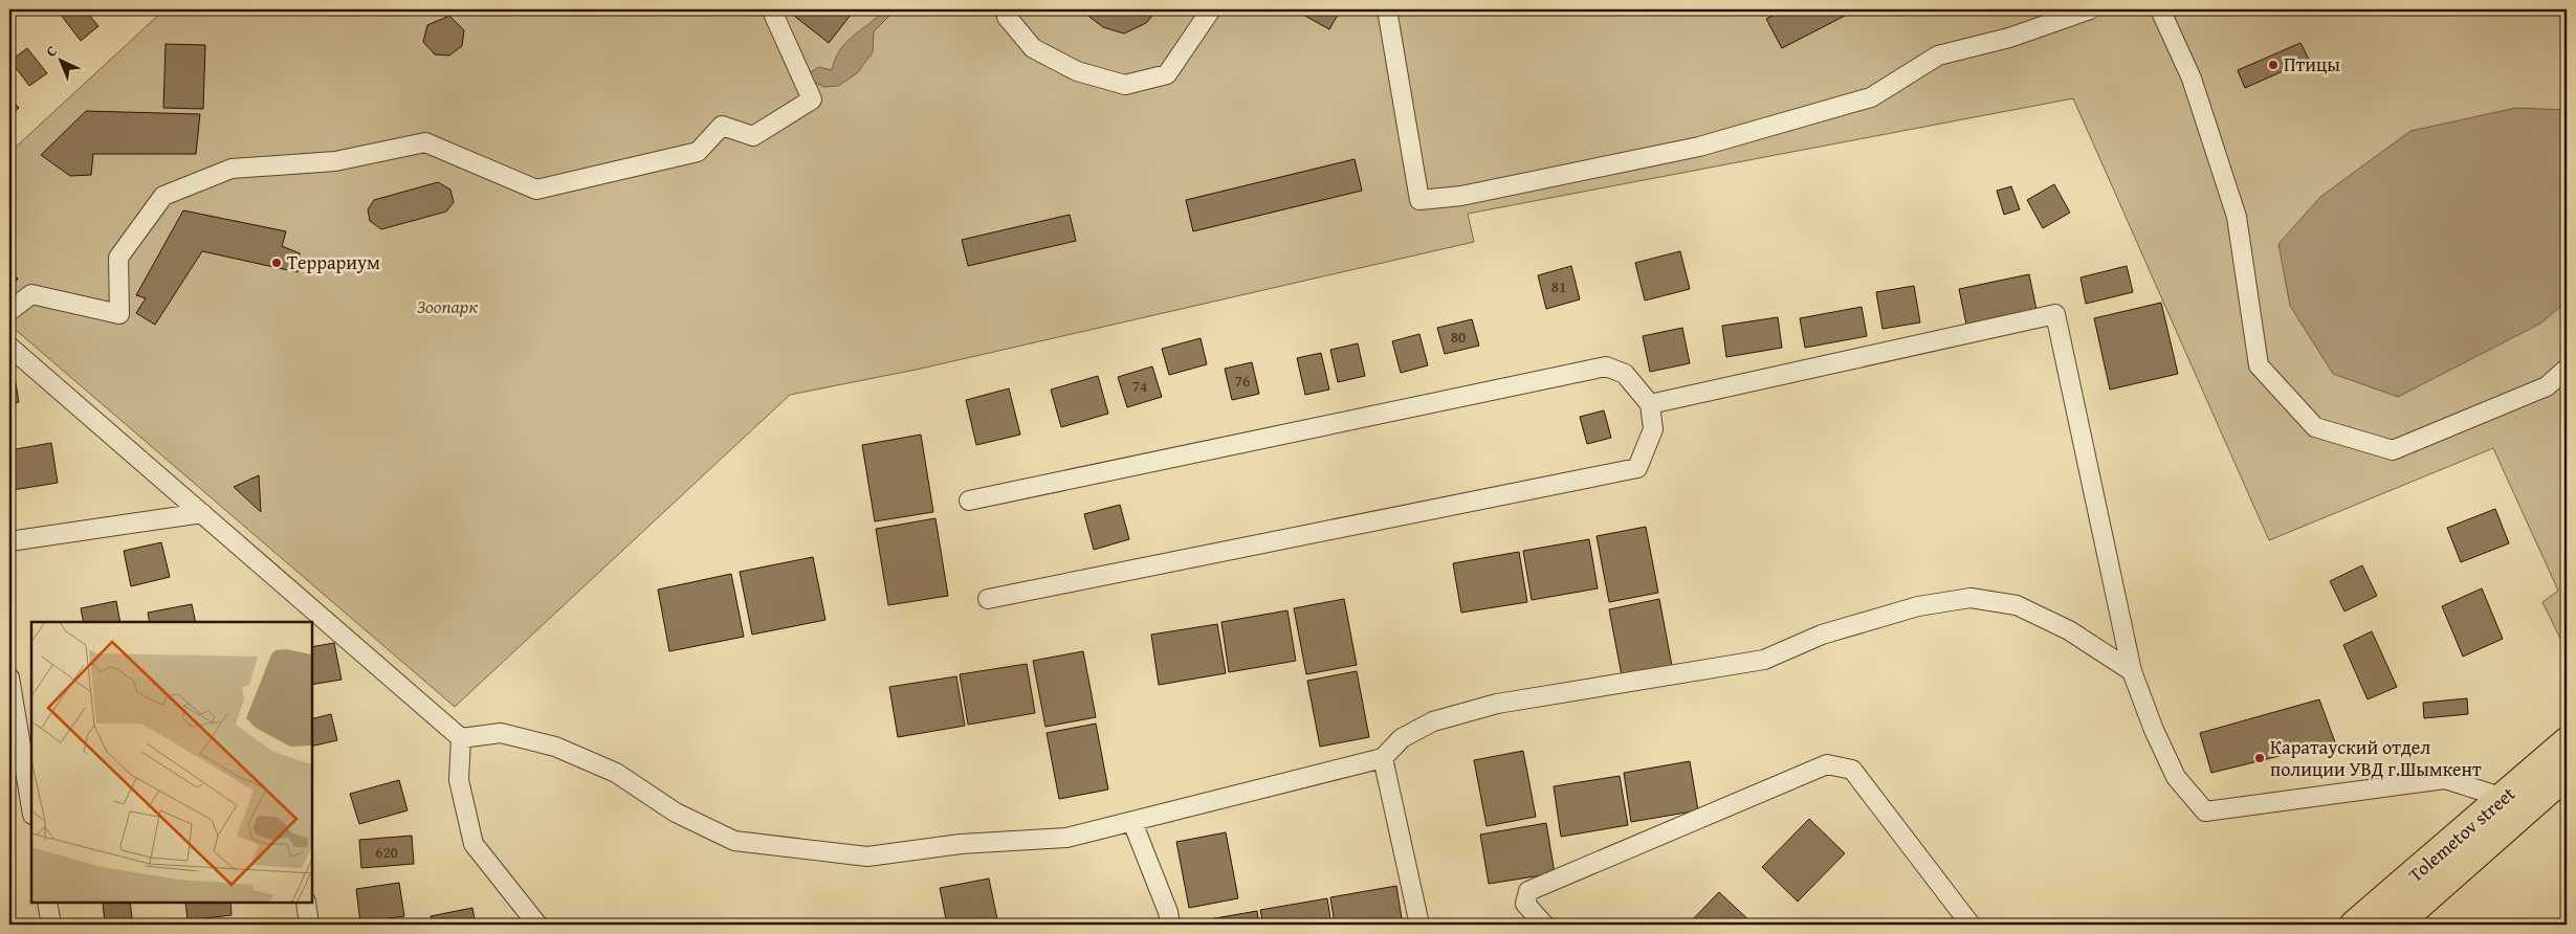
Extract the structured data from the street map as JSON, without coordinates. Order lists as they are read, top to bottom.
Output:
{
  "streets": {
    "main road": ["Tolemetov street"]
  },
  "parks": ["Зоопарк"],
  "places": ["Птицы", "Террариум", "Каратауский отдел полиции УВД г.Шымкент"],
  "house_numbers": [
    "81",
    "80",
    "76",
    "74",
    "620"
  ],
  "north": "top left"
}
